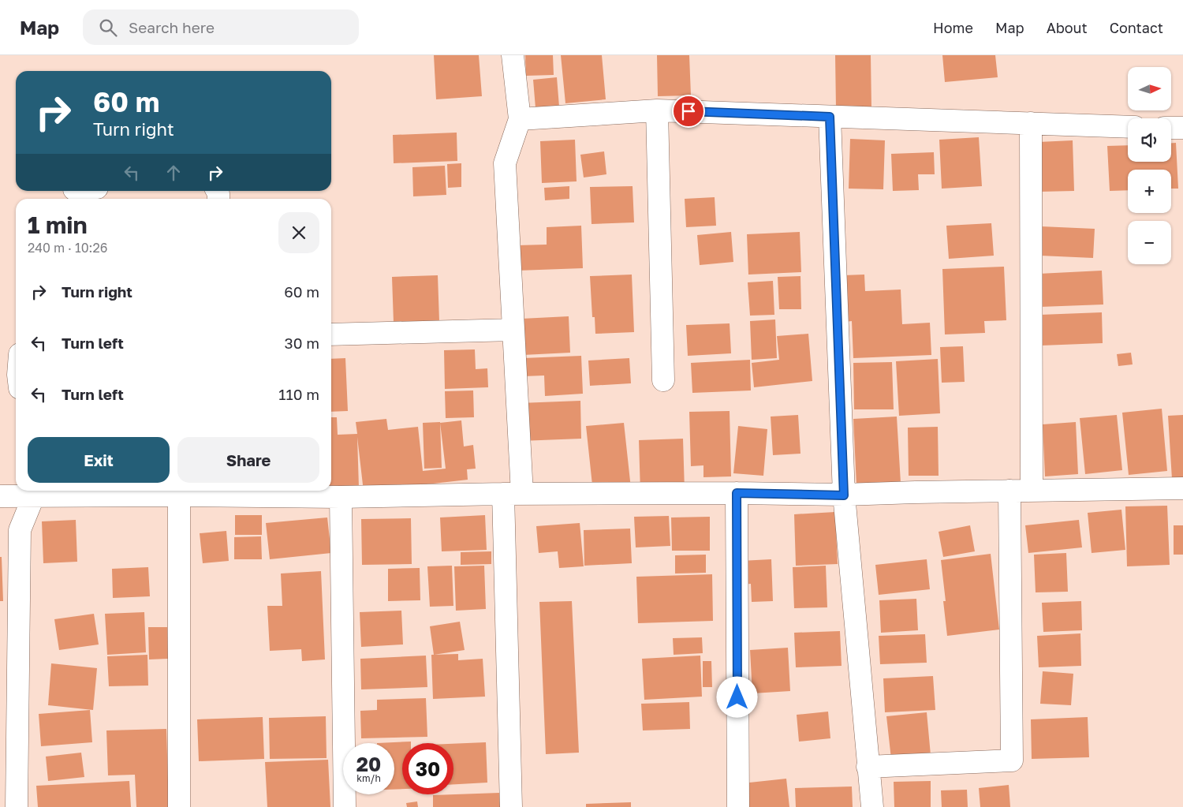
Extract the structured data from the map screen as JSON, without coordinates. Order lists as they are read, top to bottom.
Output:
{
  "north": "right",
  "page": {
    "header": "Map",
    "search": "Search here",
    "nav": [
      "Home",
      "Map",
      "About",
      "Contact"
    ],
    "map_buttons": ["+", "−"],
    "turn": ["60 m", "Turn right"],
    "heading": ["1 min", "240 m · 10:26"],
    "list": [
      {
        "name": "Turn right",
        "value": "60 m"
      },
      {
        "name": "Turn left",
        "value": "30 m"
      },
      {
        "name": "Turn left",
        "value": "110 m"
      }
    ],
    "buttons": ["Exit", "Share"],
    "speed": "20 km/h",
    "limit": "30"
  }
}
